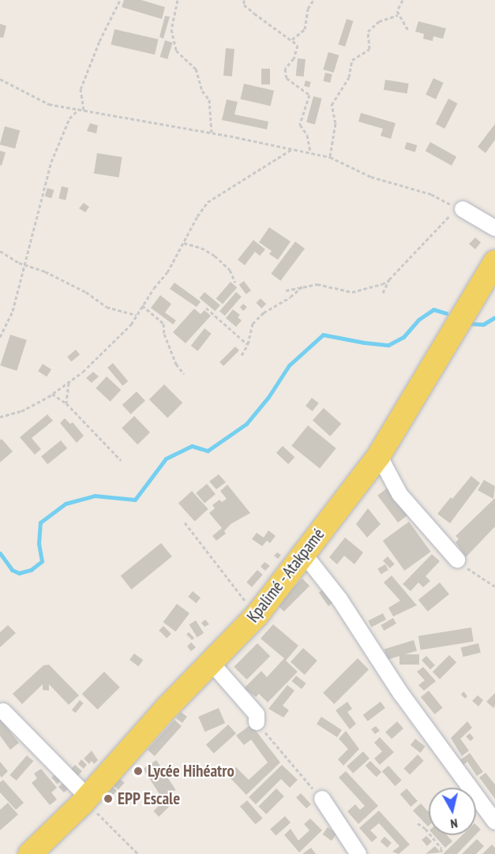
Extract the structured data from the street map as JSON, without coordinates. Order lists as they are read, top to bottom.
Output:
{
  "streets": {
    "main road": ["Kpalimé - Atakpamé"]
  },
  "places": ["Lycée Hihéatro", "EPP Escale"],
  "north": "bottom"
}
